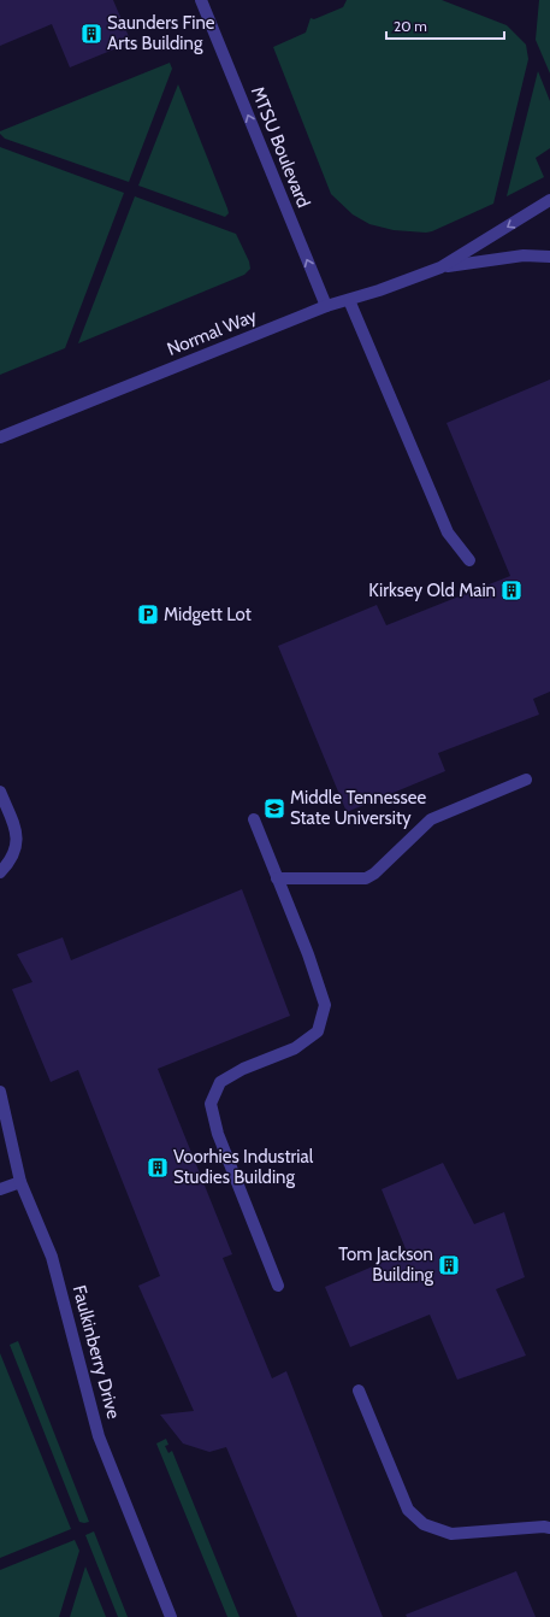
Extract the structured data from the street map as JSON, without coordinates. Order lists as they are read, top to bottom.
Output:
{
  "streets": {
    "street": ["MTSU Boulevard", "Normal Way", "Faulkinberry Drive"]
  },
  "crossings": [
    ["MTSU Boulevard", "Normal Way"]
  ],
  "one_way": ["MTSU Boulevard"],
  "places": {
    "building": [
      "Saunders Fine Arts Building",
      "Kirksey Old Main",
      "Voorhies Industrial Studies Building",
      "Tom Jackson Building"
    ],
    "parking": ["Midgett Lot"],
    "school or university": ["Middle Tennessee State University"]
  },
  "scale_bar": "20 m"
}
